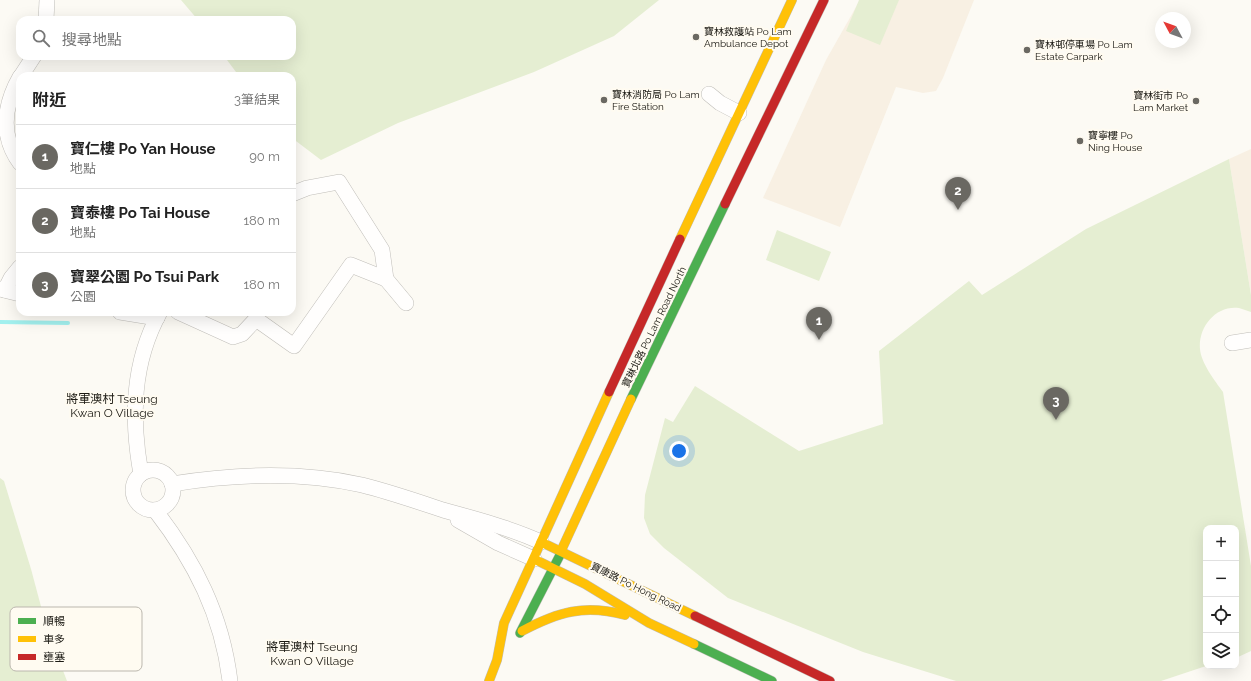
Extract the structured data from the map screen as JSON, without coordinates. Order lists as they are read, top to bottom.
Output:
{
  "streets": {
    "main road": ["寶琳北路 Po Lam Road North", "寶康路 Po Hong Road"]
  },
  "crossings": [
    ["寶琳北路 Po Lam Road North", "寶康路 Po Hong Road"]
  ],
  "districts": ["將軍澳村 Tseung Kwan O Village", "將軍澳村 Tseung Kwan O Village"],
  "places": [
    "寶林救護站 Po Lam Ambulance Depot",
    "寶林邨停車場 Po Lam Estate Carpark",
    "寶林消防局 Po Lam Fire Station",
    "寶林街市 Po Lam Market",
    "寶寧樓 Po Ning House"
  ],
  "legend": ["順暢", "車多", "壅塞"],
  "north": "top left",
  "page": {
    "search": "搜尋地點",
    "heading": ["附近", "3筆結果"],
    "list": [
      {
        "mark": "1",
        "name": "寶仁樓 Po Yan House",
        "note": "地點",
        "value": "90 m"
      },
      {
        "mark": "2",
        "name": "寶泰樓 Po Tai House",
        "note": "地點",
        "value": "180 m"
      },
      {
        "mark": "3",
        "name": "寶翠公園 Po Tsui Park",
        "note": "公園",
        "value": "180 m"
      }
    ],
    "pins": ["2", "1", "3"],
    "map_buttons": ["+", "−"]
  }
}
